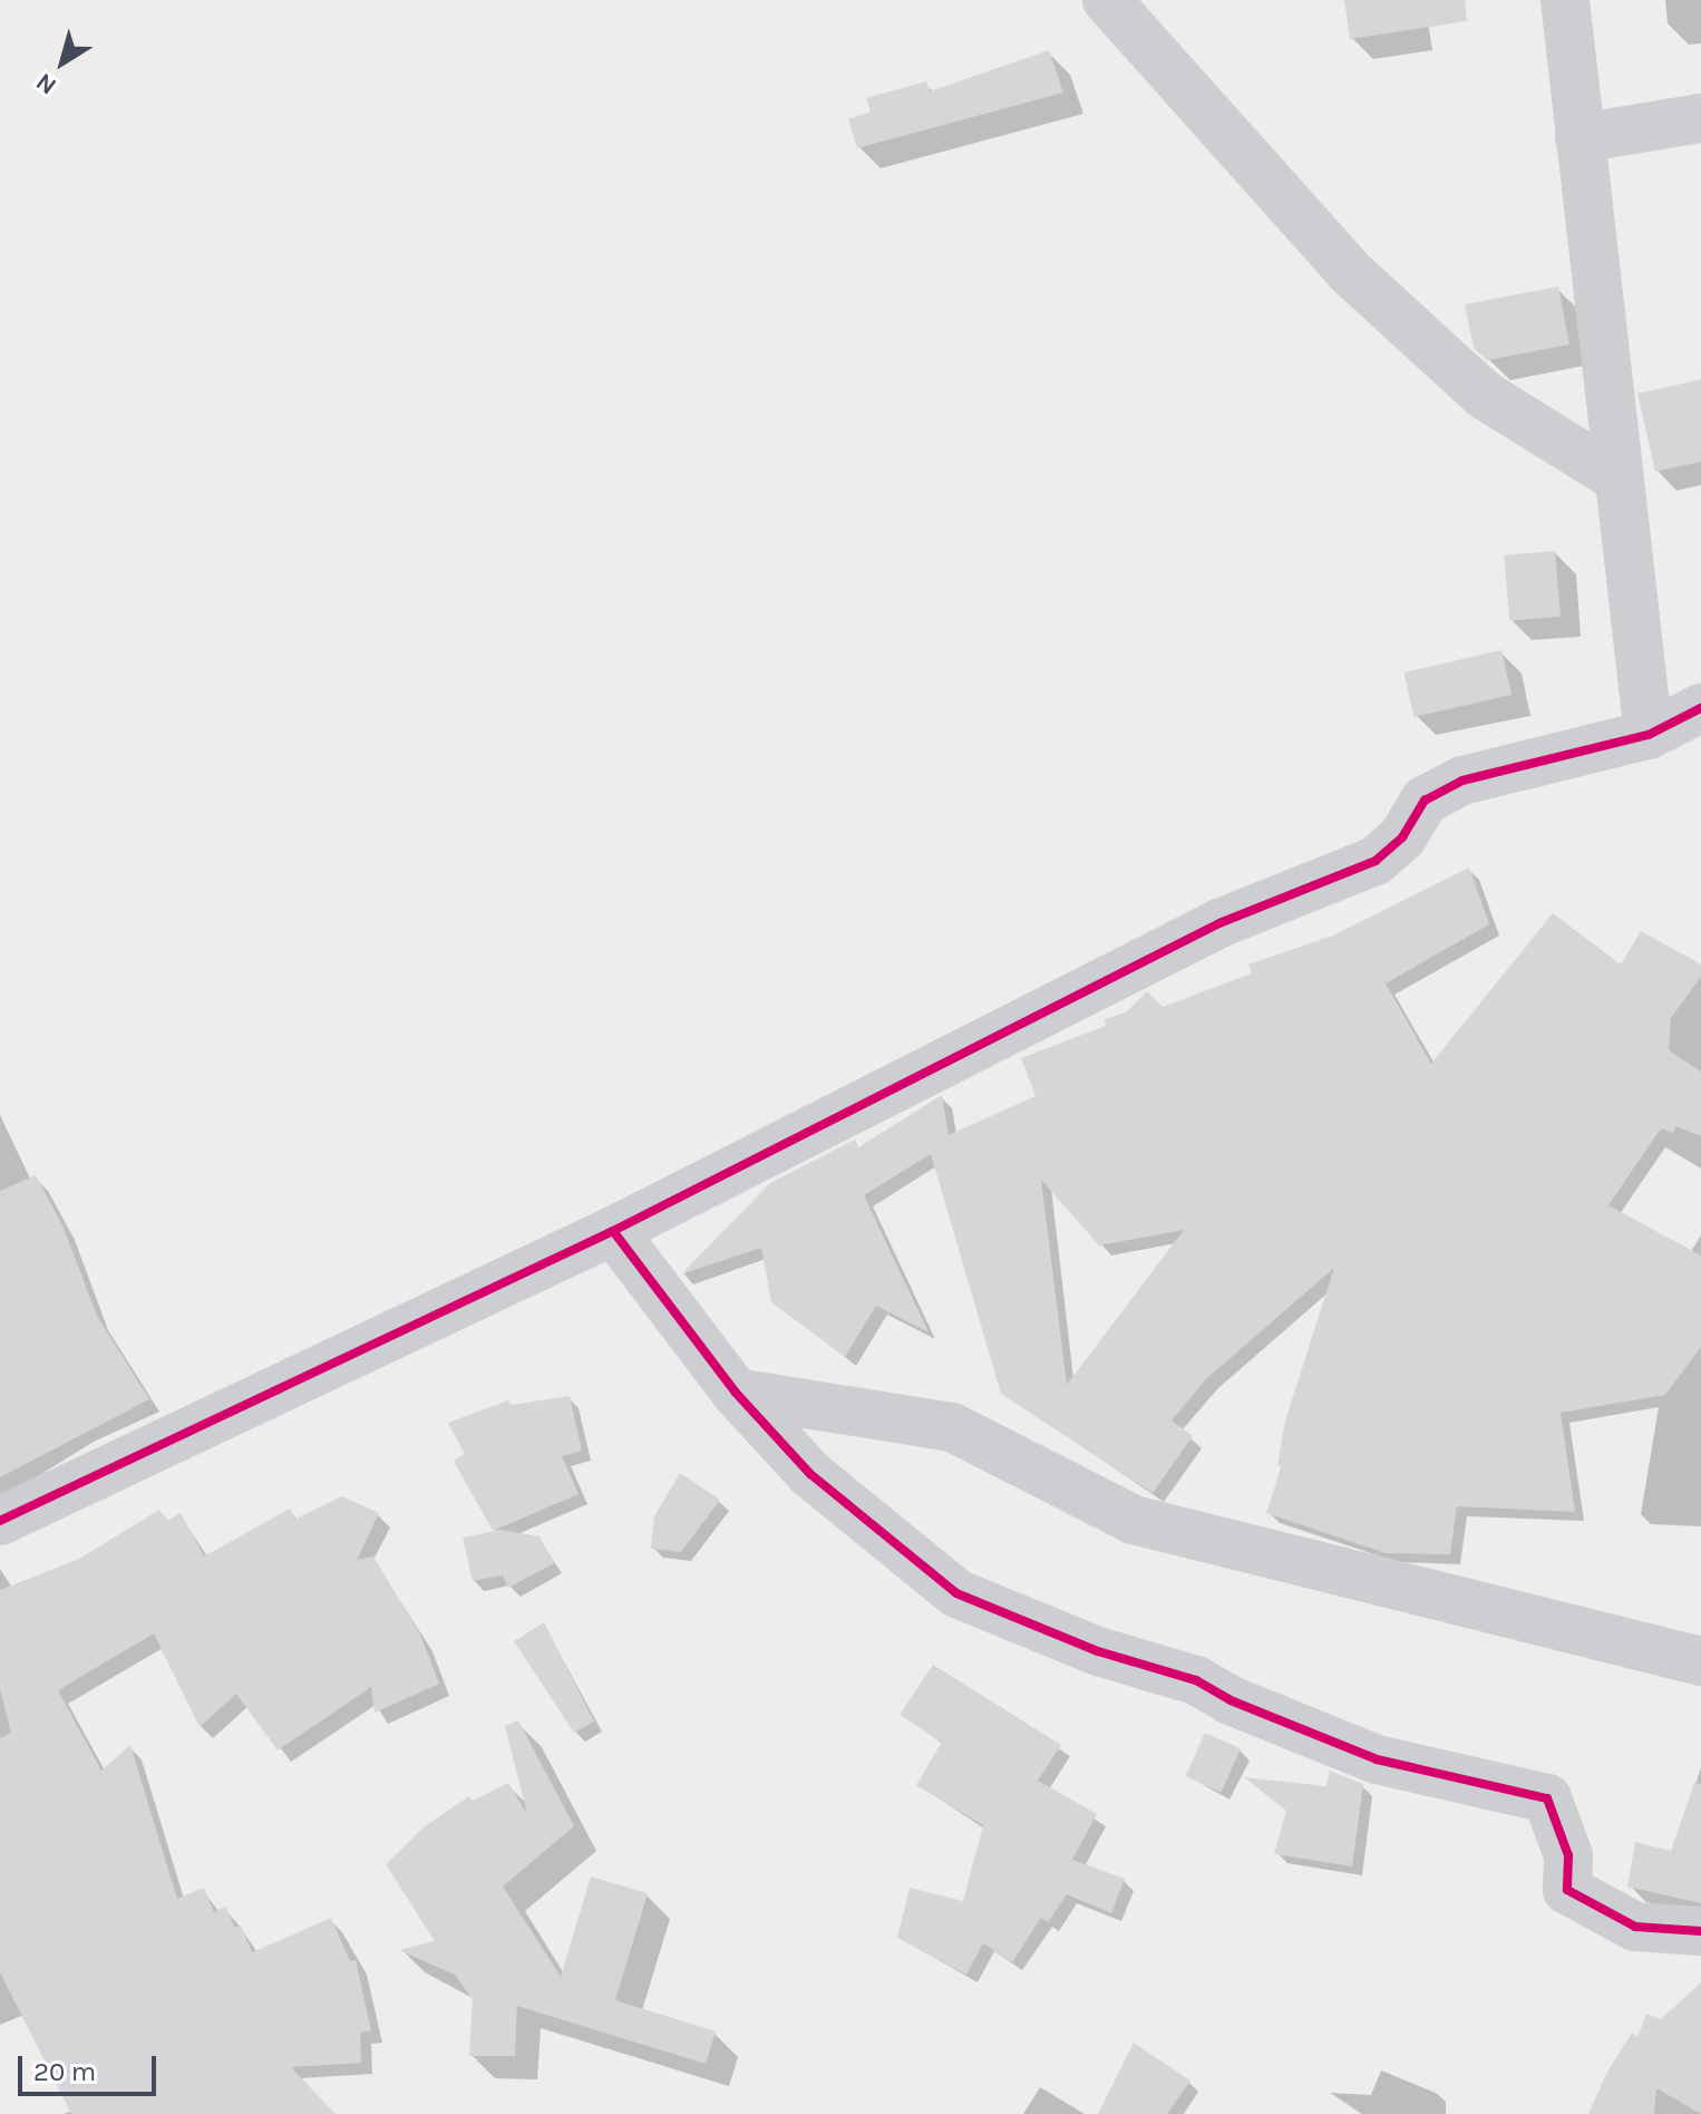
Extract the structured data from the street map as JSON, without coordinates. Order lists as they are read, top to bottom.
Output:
{
  "scale_bar": "20 m",
  "north": "bottom left"
}
